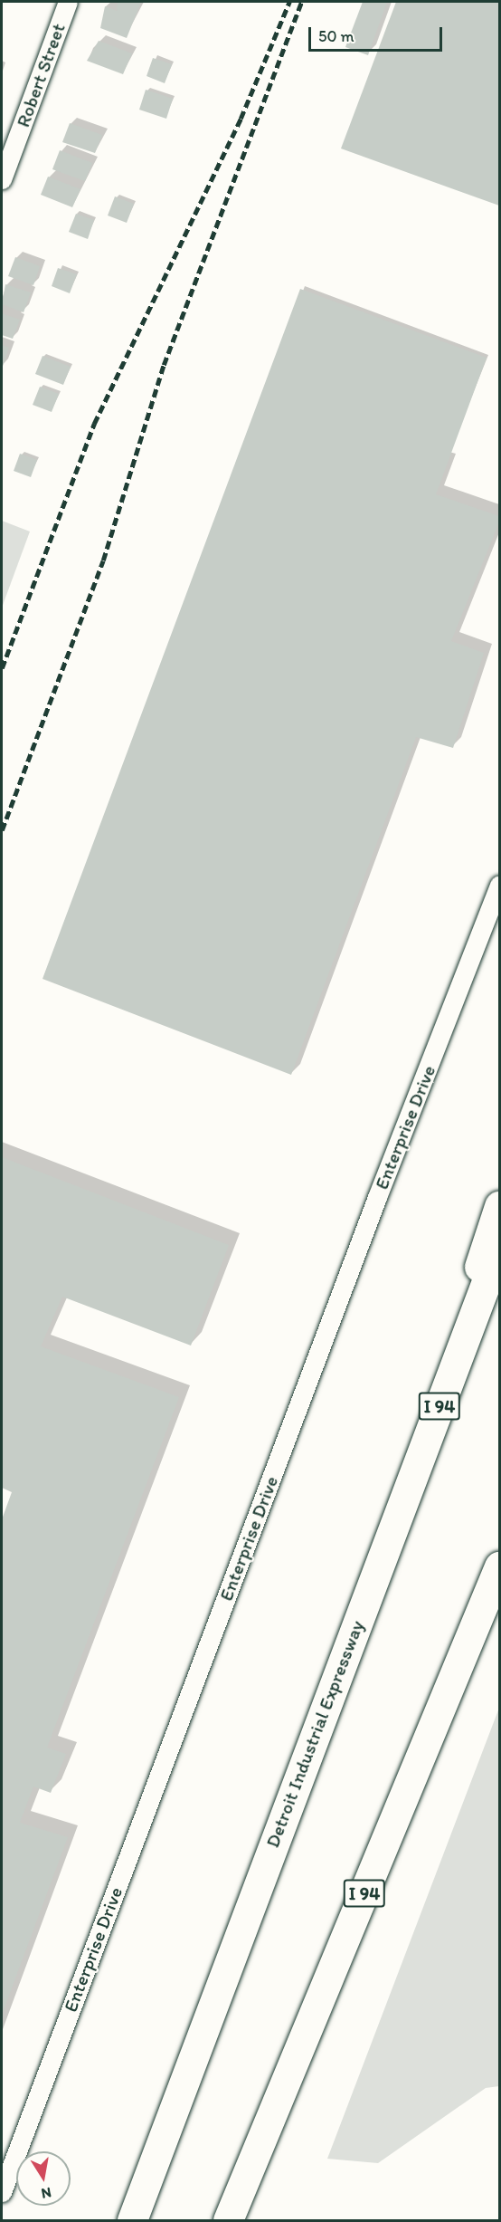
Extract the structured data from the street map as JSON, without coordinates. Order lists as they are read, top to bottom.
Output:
{
  "streets": {
    "highway": ["I 94", "Detroit Industrial Expressway"],
    "street": ["Robert Street", "Enterprise Drive"]
  },
  "scale_bar": "50 m",
  "north": "bottom"
}
